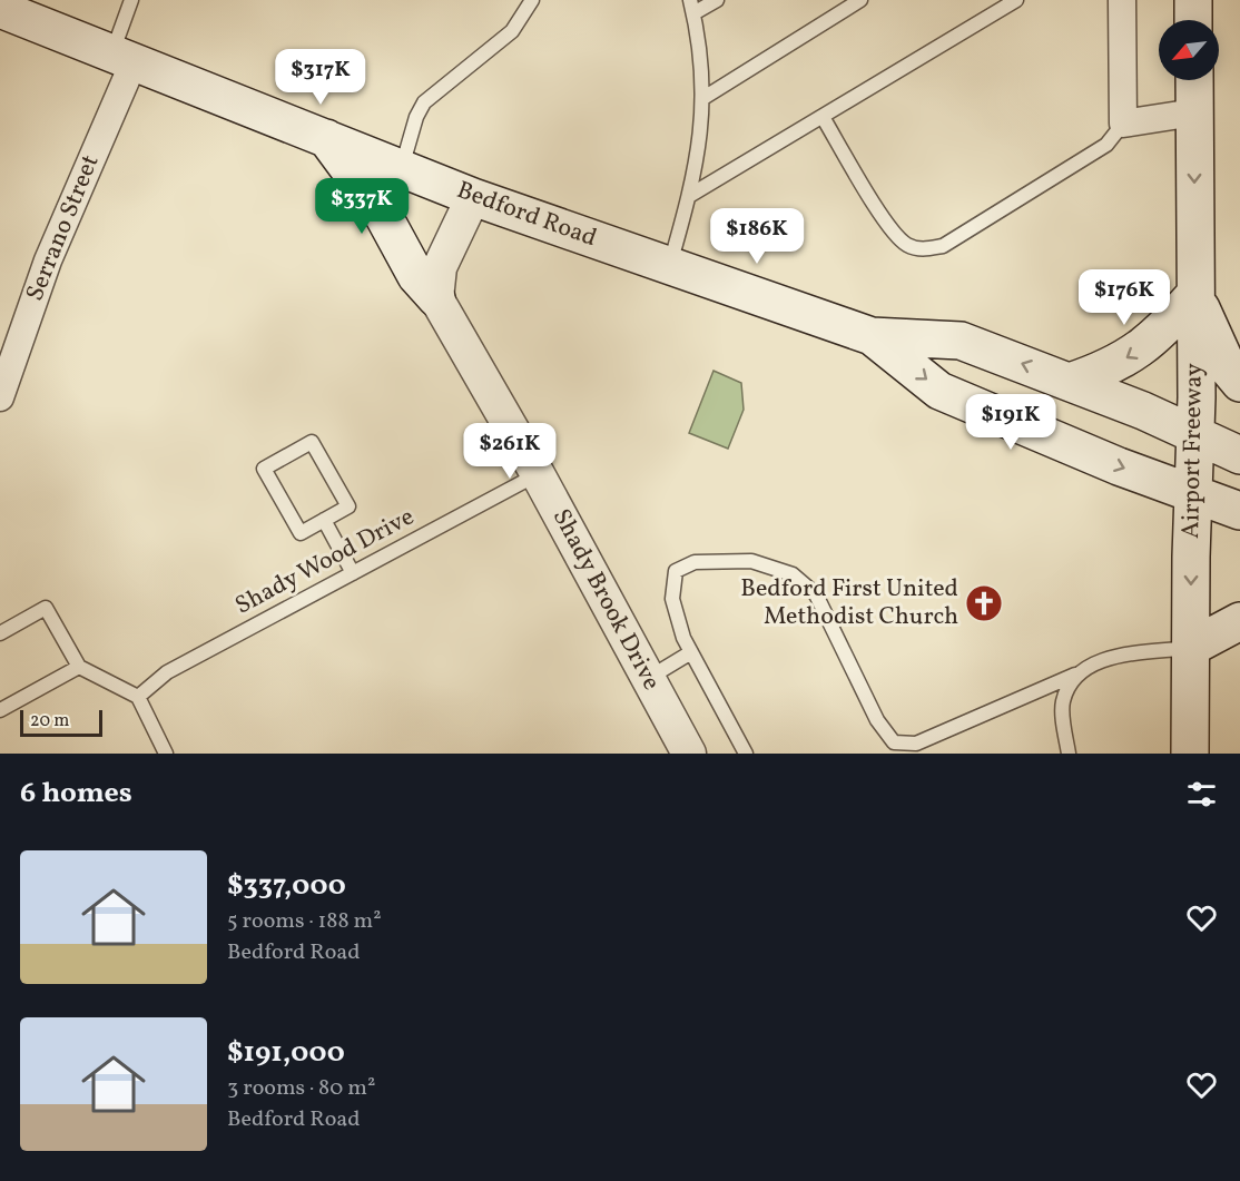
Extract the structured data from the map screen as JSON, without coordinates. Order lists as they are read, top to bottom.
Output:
{
  "streets": {
    "main road": ["Bedford Road", "Airport Freeway"],
    "street": ["Serrano Street", "Shady Brook Drive"],
    "lane": ["Shady Wood Drive"]
  },
  "crossings": [
    ["Bedford Road", "Serrano Street"],
    ["Bedford Road", "Airport Freeway"],
    ["Shady Wood Drive", "Shady Brook Drive"]
  ],
  "one_way": ["Airport Freeway"],
  "places": {
    "church": ["Bedford First United Methodist Church"]
  },
  "scale_bar": "20 m",
  "north": "bottom left",
  "page": {
    "price": [
      "$317K",
      "$337K",
      "$186K",
      "$176K",
      "$191K",
      "$261K"
    ],
    "scale": "20 m",
    "heading": "6 homes",
    "list": [
      {
        "name": "$337,000",
        "note": "5 rooms · 188 m² · Bedford Road"
      },
      {
        "name": "$191,000",
        "note": "3 rooms · 80 m² · Bedford Road"
      }
    ]
  }
}
